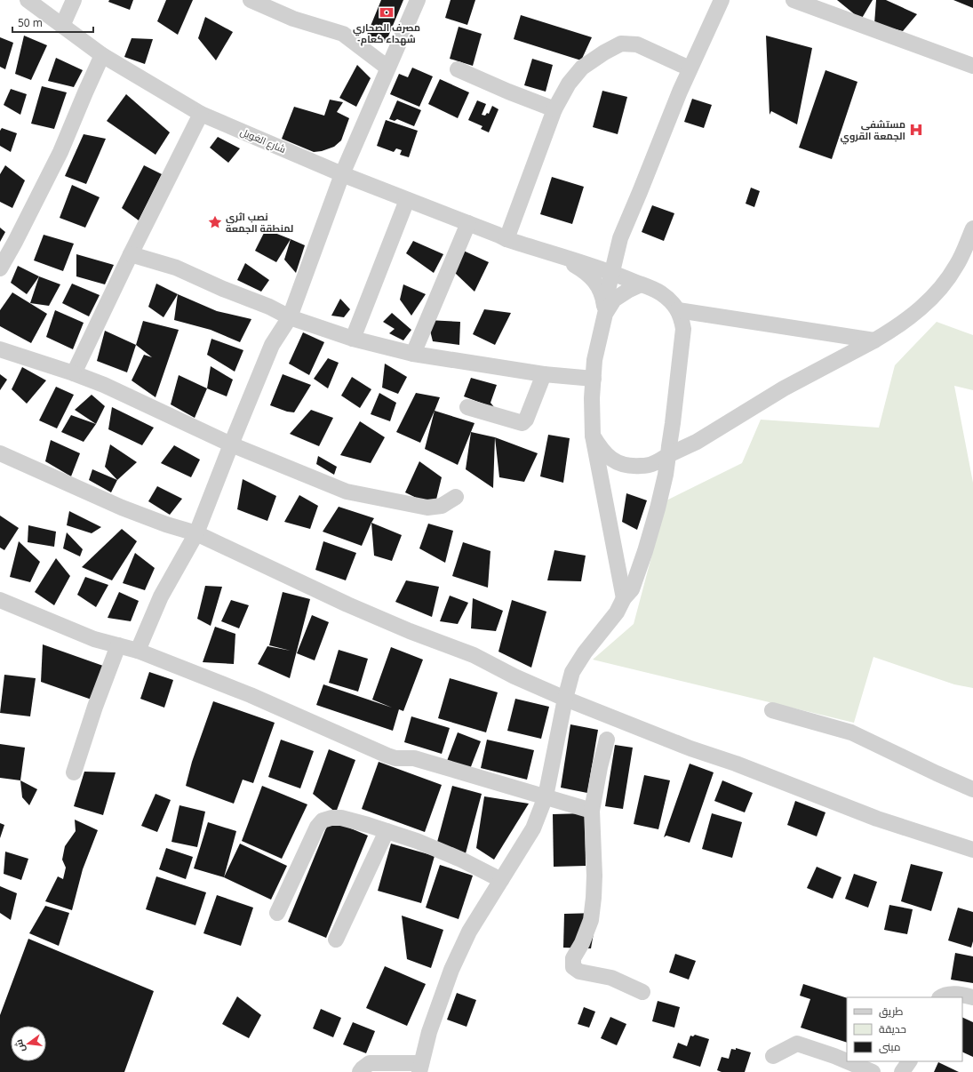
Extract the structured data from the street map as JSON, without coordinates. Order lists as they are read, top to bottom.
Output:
{
  "streets": {
    "street": ["شارع الغويل"]
  },
  "places": {
    "bank": ["مصرف الصحاري -شهداء كعام"],
    "hospital": ["مستشفى الجمعة القروي"],
    "place": ["نصب اثري لمنطقة الجمعة"]
  },
  "legend": ["طريق", "حديقة", "مبنى"],
  "scale_bar": "50 m",
  "north": "left"
}
